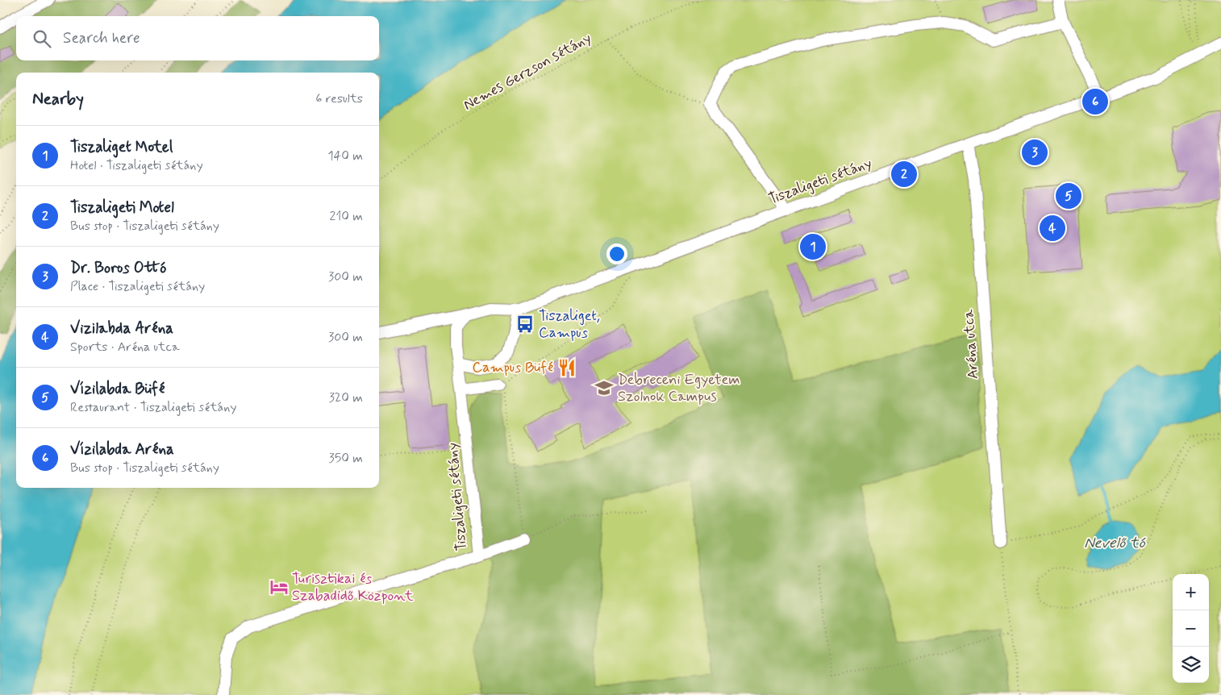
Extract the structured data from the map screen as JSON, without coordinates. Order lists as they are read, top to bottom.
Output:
{
  "streets": {
    "street": ["Tiszaligeti sétány", "Aréna utca"],
    "path": ["Nemes Gerzson sétány"]
  },
  "crossings": [
    ["Tiszaligeti sétány", "Aréna utca"]
  ],
  "water": ["Nevelő tó"],
  "places": {
    "bus stop": ["Tiszaliget, Campus"],
    "restaurant": ["Campus Büfé"],
    "school or university": ["Debreceni Egyetem Szolnok Campus"],
    "hotel": ["Turisztikai és Szabadidő Központ"]
  },
  "page": {
    "search": "Search here",
    "heading": ["Nearby", "6 results"],
    "pins": [
      "6",
      "3",
      "2",
      "5",
      "4",
      "1"
    ],
    "list": [
      {
        "mark": "1",
        "name": "Tiszaliget Motel",
        "note": "Hotel · Tiszaligeti sétány",
        "value": "140 m"
      },
      {
        "mark": "2",
        "name": "Tiszaligeti Motel",
        "note": "Bus stop · Tiszaligeti sétány",
        "value": "210 m"
      },
      {
        "mark": "3",
        "name": "Dr. Boros Ottó",
        "note": "Place · Tiszaligeti sétány",
        "value": "300 m"
      },
      {
        "mark": "4",
        "name": "Vizilabda Aréna",
        "note": "Sports · Aréna utca",
        "value": "300 m"
      },
      {
        "mark": "5",
        "name": "Vízilabda Büfé",
        "note": "Restaurant · Tiszaligeti sétány",
        "value": "320 m"
      },
      {
        "mark": "6",
        "name": "Vízilabda Aréna",
        "note": "Bus stop · Tiszaligeti sétány",
        "value": "350 m"
      }
    ],
    "map_buttons": ["+", "−"]
  }
}
